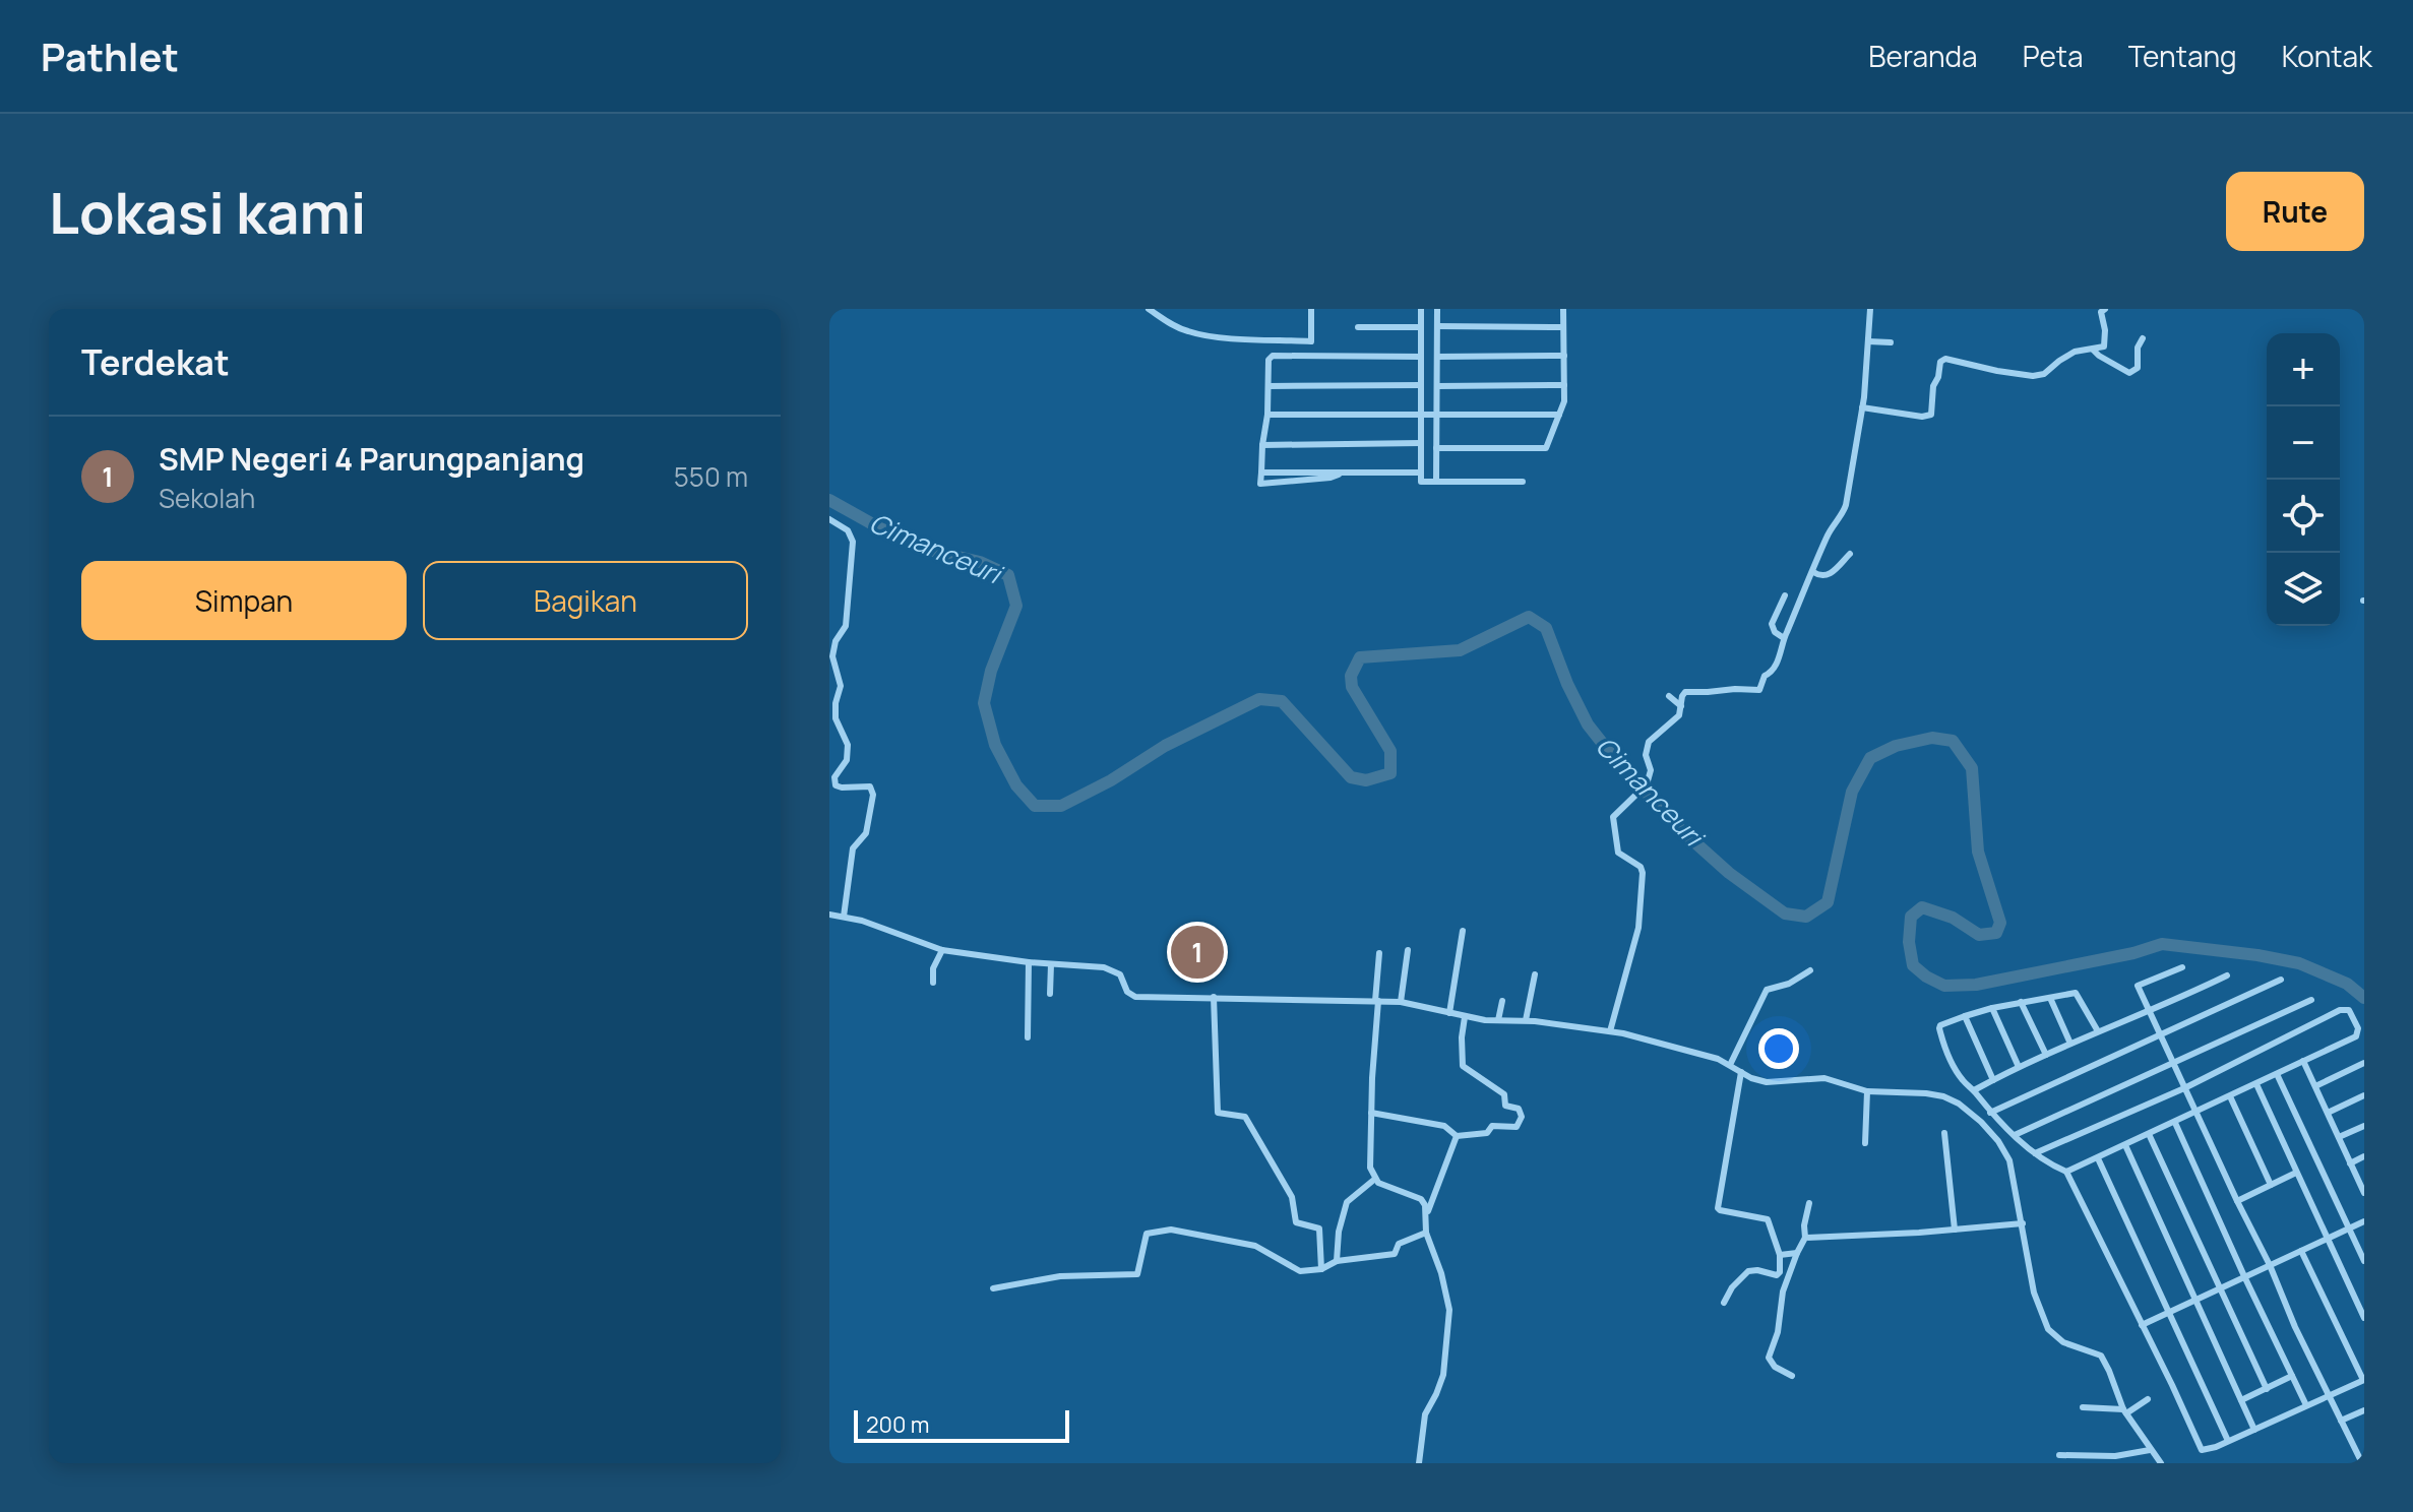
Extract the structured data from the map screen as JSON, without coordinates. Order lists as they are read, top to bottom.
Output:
{
  "water": ["Cimanceuri"],
  "scale_bar": "200 m",
  "page": {
    "header": "Pathlet",
    "nav": [
      "Beranda",
      "Peta",
      "Tentang",
      "Kontak"
    ],
    "buttons": [
      "Rute",
      ["Simpan", "Bagikan"]
    ],
    "title": "Lokasi kami",
    "heading": "Terdekat",
    "map_buttons": ["+", "−"],
    "list": [
      {
        "mark": "1",
        "name": "SMP Negeri 4 Parungpanjang",
        "note": "Sekolah",
        "value": "550 m"
      }
    ],
    "pins": "1",
    "scale": "200 m"
  }
}
